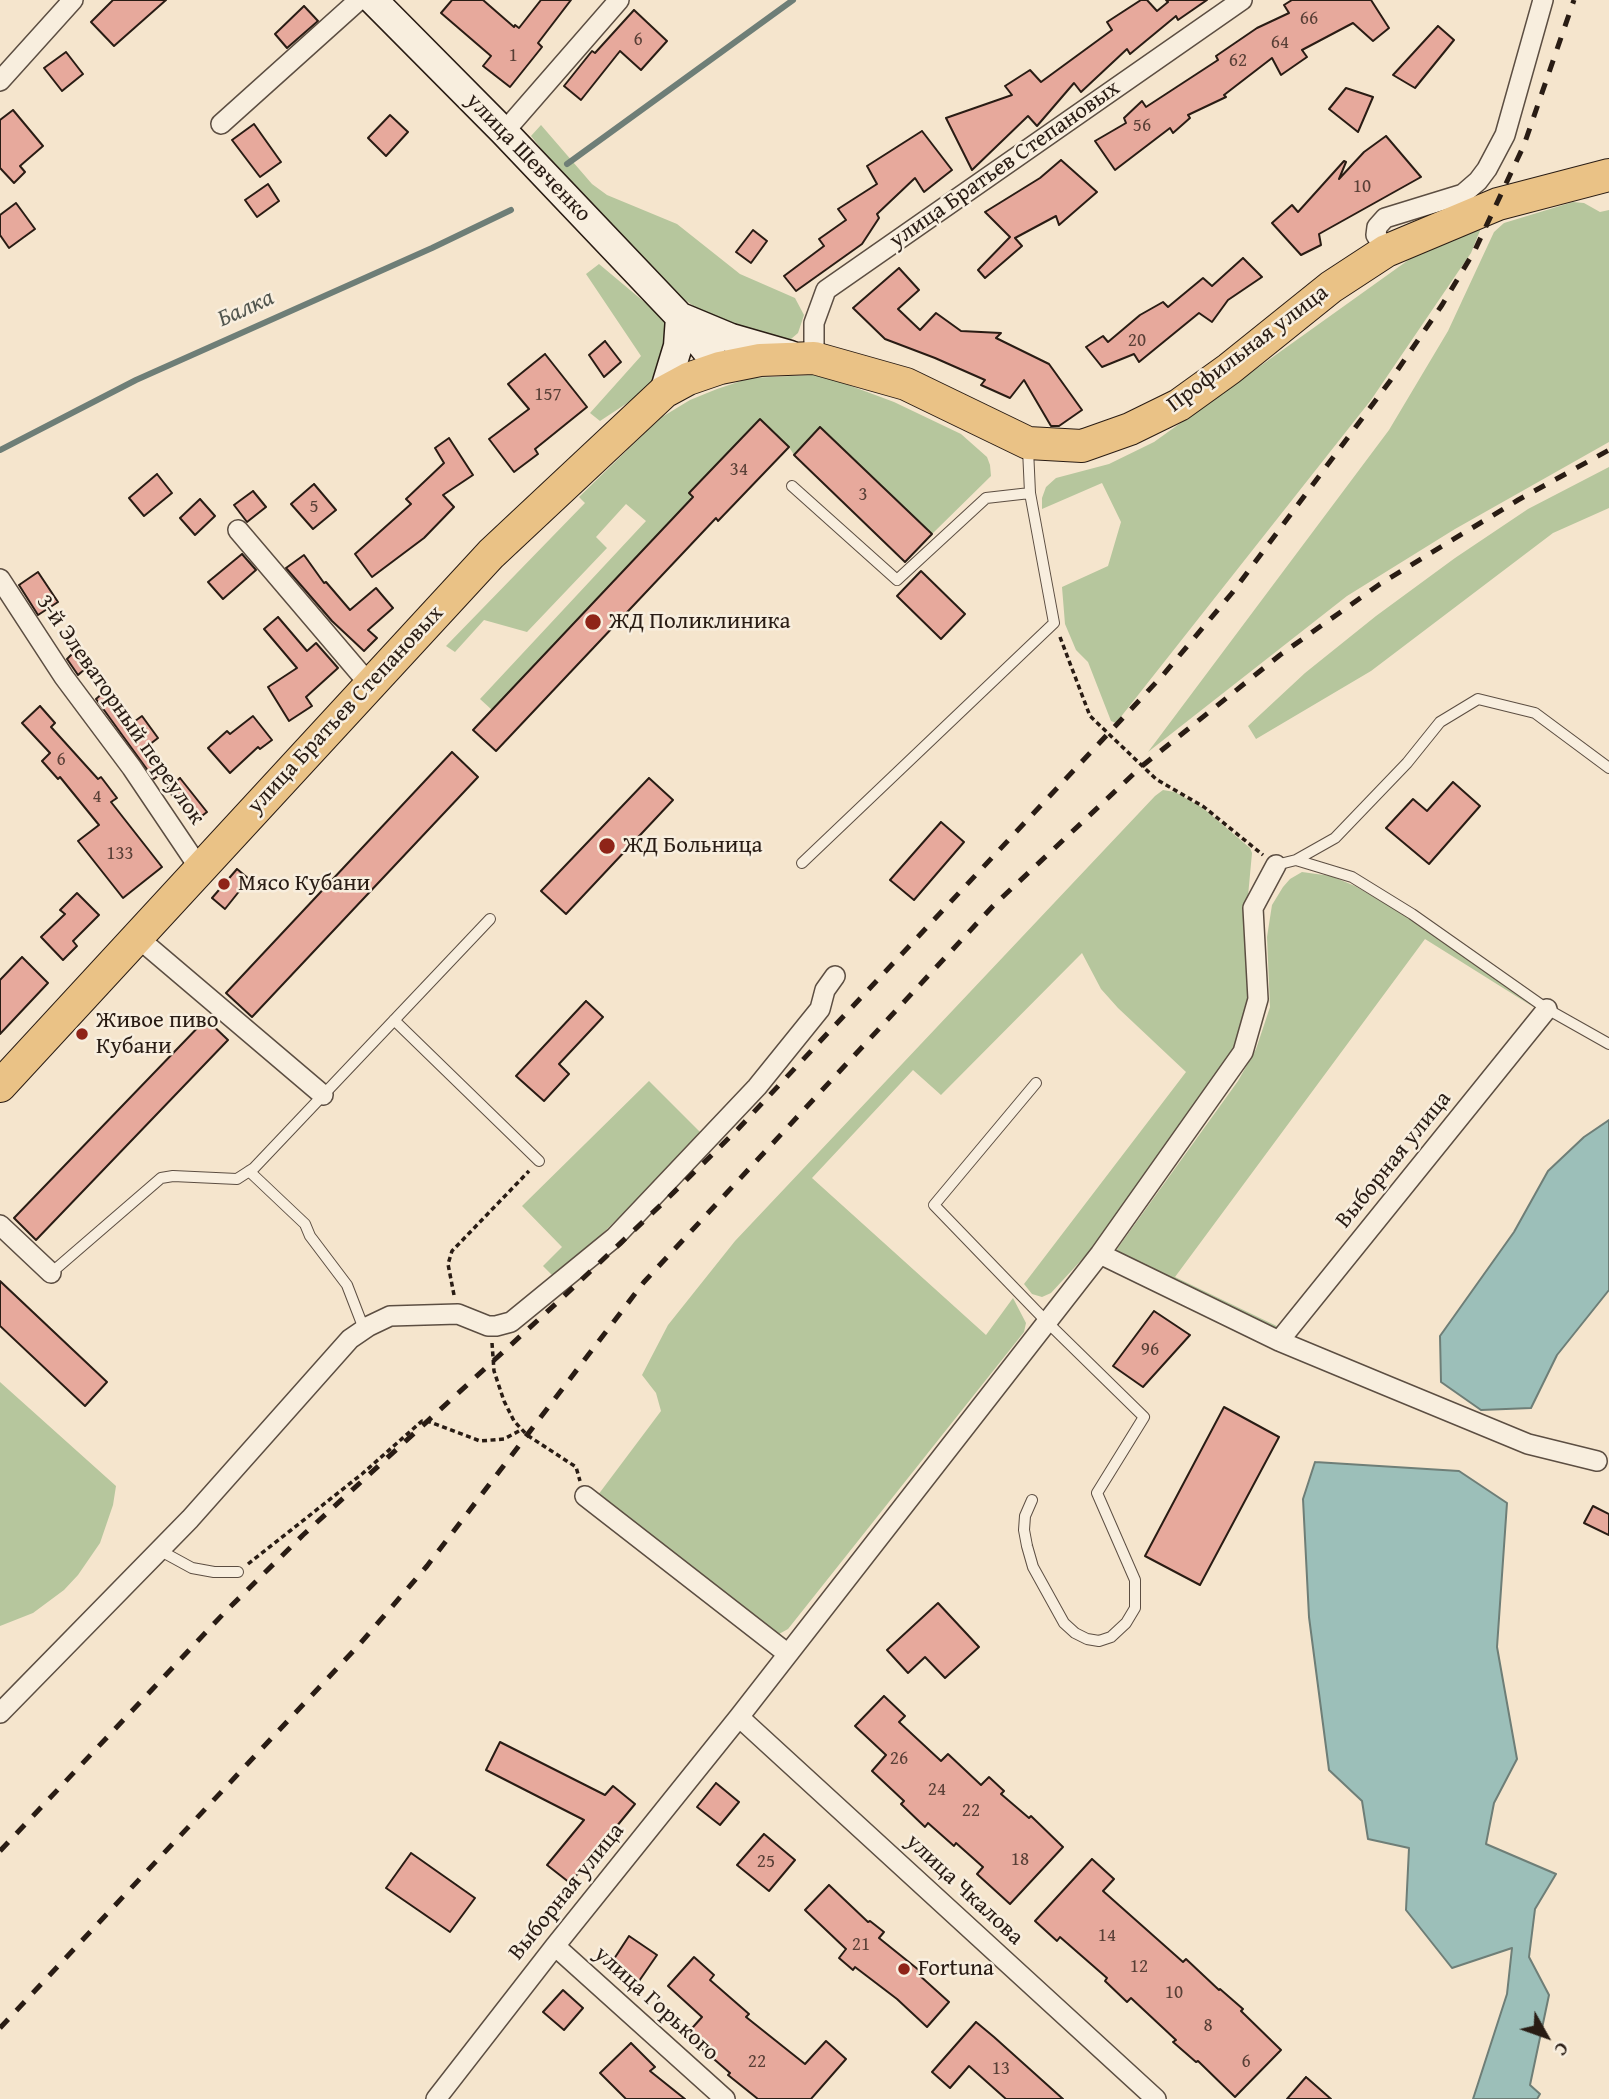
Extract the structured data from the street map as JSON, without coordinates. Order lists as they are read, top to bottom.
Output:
{
  "streets": {
    "main road": ["улица Шевченко", "улица Братьев Степановых", "Профильная улица"],
    "street": [
      "3-й Элеваторный переулок",
      "Выборная улица",
      "улица Чкалова",
      "улица Горького"
    ]
  },
  "crossings": [
    ["улица Шевченко", "улица Братьев Степановых"],
    ["улица Шевченко", "Профильная улица"],
    ["улица Братьев Степановых", "Профильная улица"],
    ["улица Братьев Степановых", "3-й Элеваторный переулок"],
    ["Выборная улица", "улица Чкалова"],
    ["Выборная улица", "улица Горького"]
  ],
  "water": ["Балка"],
  "places": [
    "ЖД Поликлиника",
    "ЖД Больница",
    "Мясо Кубани",
    "Живое пиво Кубани",
    "Fortuna"
  ],
  "house_numbers": [
    "66",
    "6",
    "64",
    "1",
    "62",
    "56",
    "10",
    "20",
    "157",
    "34",
    "3",
    "5",
    "6",
    "4",
    "133",
    "96",
    "26",
    "24",
    "22",
    "18",
    "25",
    "14",
    "21",
    "12",
    "10",
    "8",
    "22",
    "6",
    "13"
  ],
  "north": "bottom right"
}
